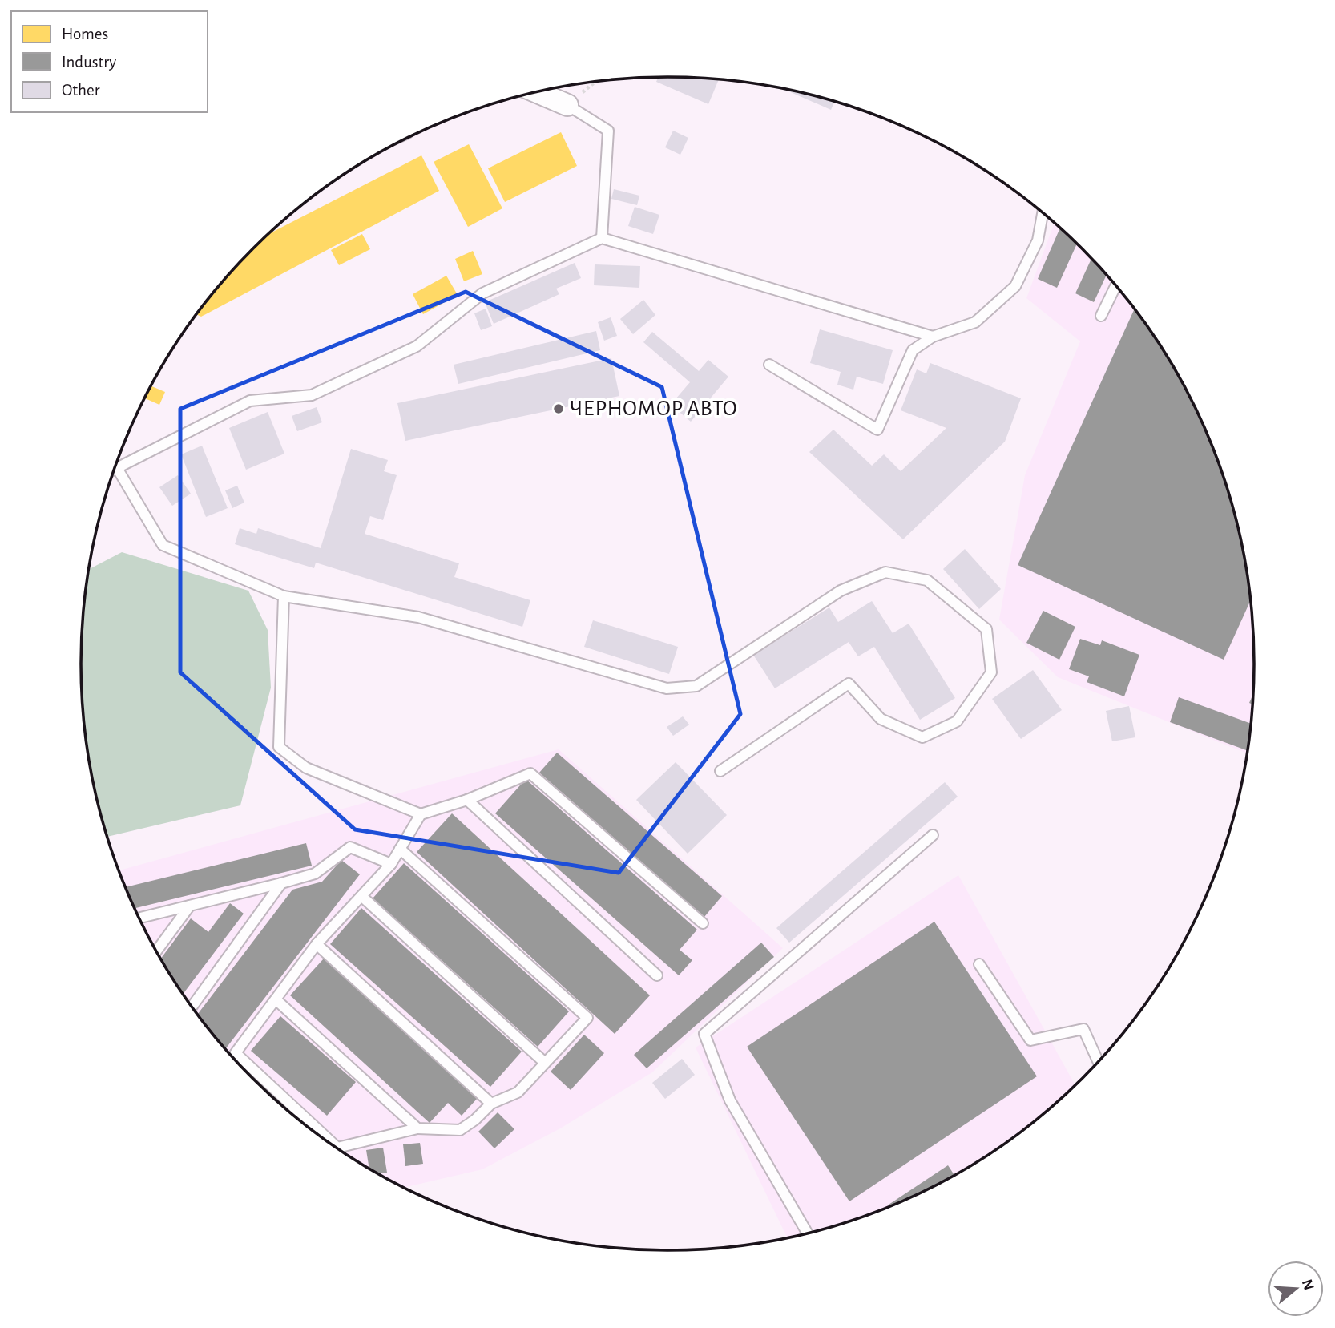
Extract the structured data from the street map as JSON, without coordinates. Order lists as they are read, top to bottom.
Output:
{
  "places": ["ЧЕРНОМОР АВТО"],
  "legend": ["Homes", "Industry", "Other"],
  "north": "right"
}
